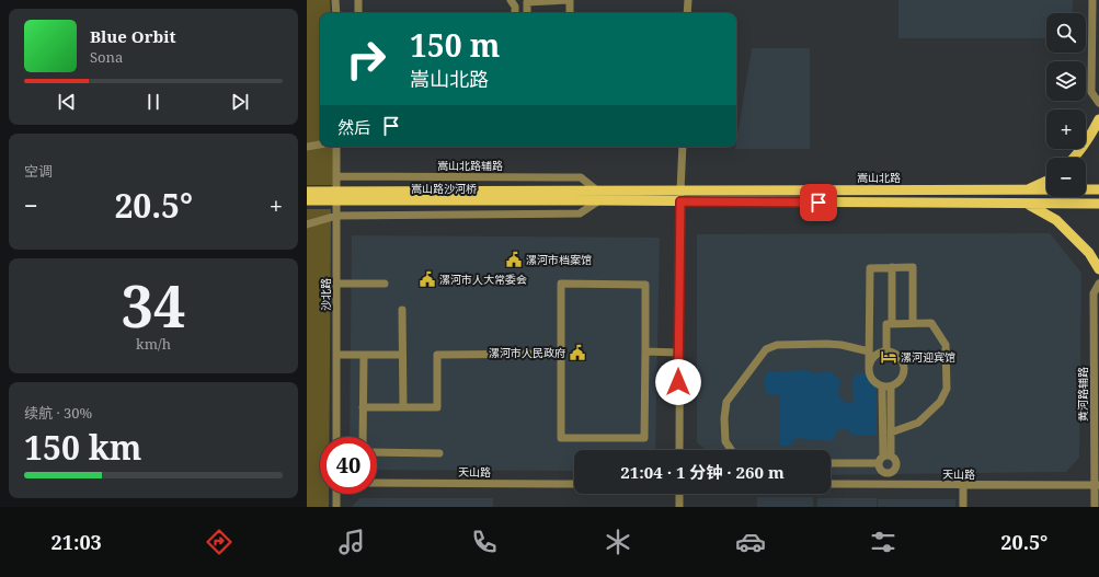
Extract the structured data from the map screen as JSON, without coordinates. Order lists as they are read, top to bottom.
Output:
{
  "streets": {
    "main road": ["嵩山北路", "嵩山路沙河桥"],
    "street": [
      "嵩山北路辅路",
      "沙北路",
      "黄河路辅路",
      "天山路"
    ]
  },
  "crossings": [
    ["嵩山北路辅路", "嵩山北路"],
    ["嵩山北路辅路", "沙北路"],
    ["嵩山北路", "嵩山路沙河桥"],
    ["黄河路辅路", "天山路"]
  ],
  "places": {
    "public building": ["漯河市档案馆", "漯河市人大常委会", "漯河市人民政府"],
    "hotel": ["漯河迎宾馆"]
  },
  "page": {
    "map_buttons": ["+", "−"],
    "turn": ["150 m", "嵩山北路"],
    "song": ["Blue Orbit", "Sona"],
    "then": "然后",
    "tile": [
      "空调",
      ["34", "km/h"],
      ["续航 · 30%", "150 km"]
    ],
    "heat": ["−", "20.5°", "+"],
    "limit": "40",
    "trip": "21:04 · 1 分钟 · 260 m",
    "tabs": ["21:03", "20.5°"]
  }
}
